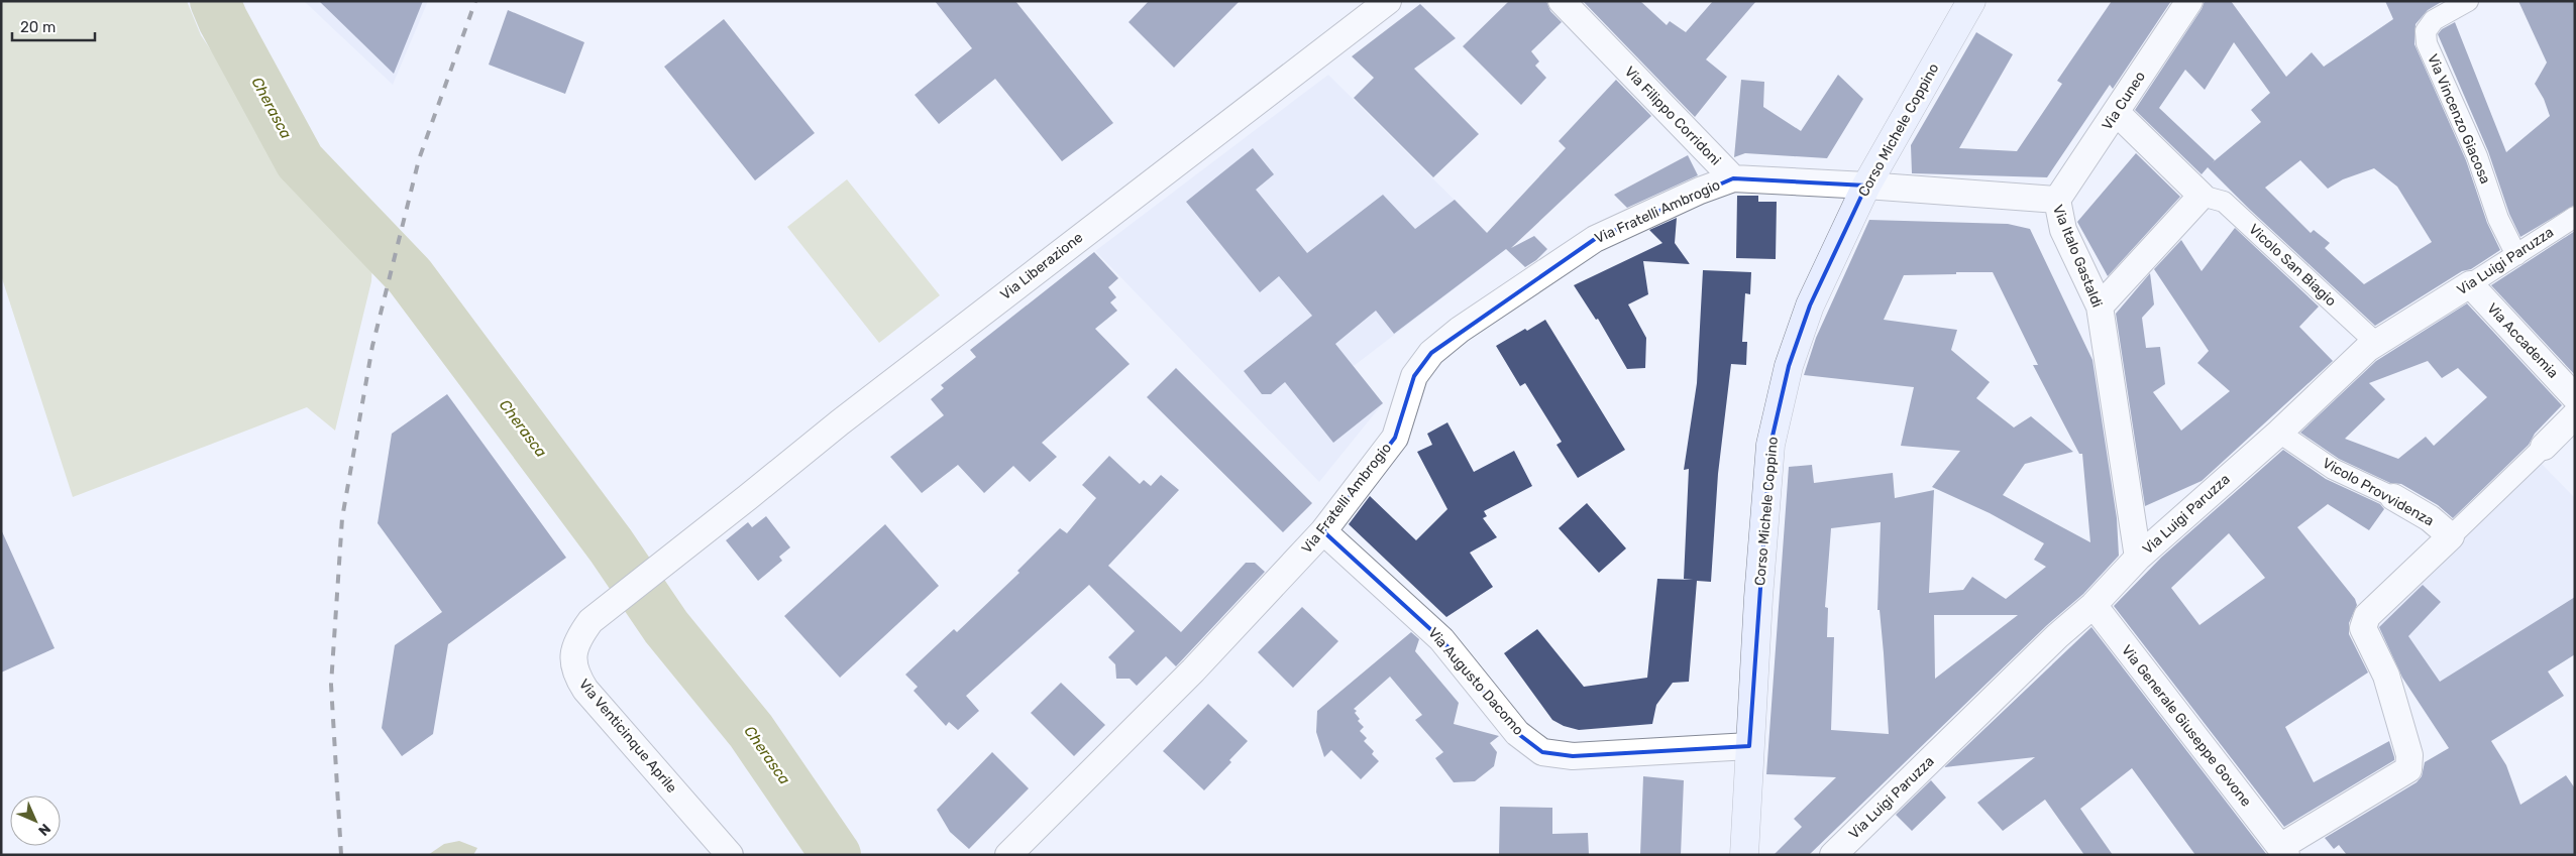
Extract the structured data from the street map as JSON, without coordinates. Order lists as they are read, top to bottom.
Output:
{
  "streets": {
    "main road": ["Corso Michele Coppino"],
    "street": [
      "Via Cuneo",
      "Via Filippo Corridoni",
      "Via Vincenzo Giacosa",
      "Via Fratelli Ambrogio",
      "Via Italo Gastaldi",
      "Via Luigi Paruzza",
      "Vicolo San Biagio",
      "Via Liberazione",
      "Via Accademia",
      "Vicolo Provvidenza",
      "Via Augusto Dacomo",
      "Via Generale Giuseppe Govone",
      "Via Venticinque Aprile"
    ]
  },
  "crossings": [
    ["Via Cuneo", "Via Italo Gastaldi"],
    ["Via Cuneo", "Vicolo San Biagio"],
    ["Via Filippo Corridoni", "Via Fratelli Ambrogio"],
    ["Via Vincenzo Giacosa", "Via Luigi Paruzza"],
    ["Corso Michele Coppino", "Via Italo Gastaldi"],
    ["Corso Michele Coppino", "Via Augusto Dacomo"],
    ["Via Fratelli Ambrogio", "Via Augusto Dacomo"],
    ["Via Italo Gastaldi", "Via Luigi Paruzza"],
    ["Via Luigi Paruzza", "Vicolo San Biagio"],
    ["Via Luigi Paruzza", "Via Accademia"],
    ["Via Luigi Paruzza", "Vicolo Provvidenza"],
    ["Via Luigi Paruzza", "Via Generale Giuseppe Govone"],
    ["Via Liberazione", "Via Venticinque Aprile"],
    ["Vicolo Provvidenza", "Via Generale Giuseppe Govone"]
  ],
  "water": ["Cherasca"],
  "scale_bar": "20 m",
  "north": "bottom right"
}
